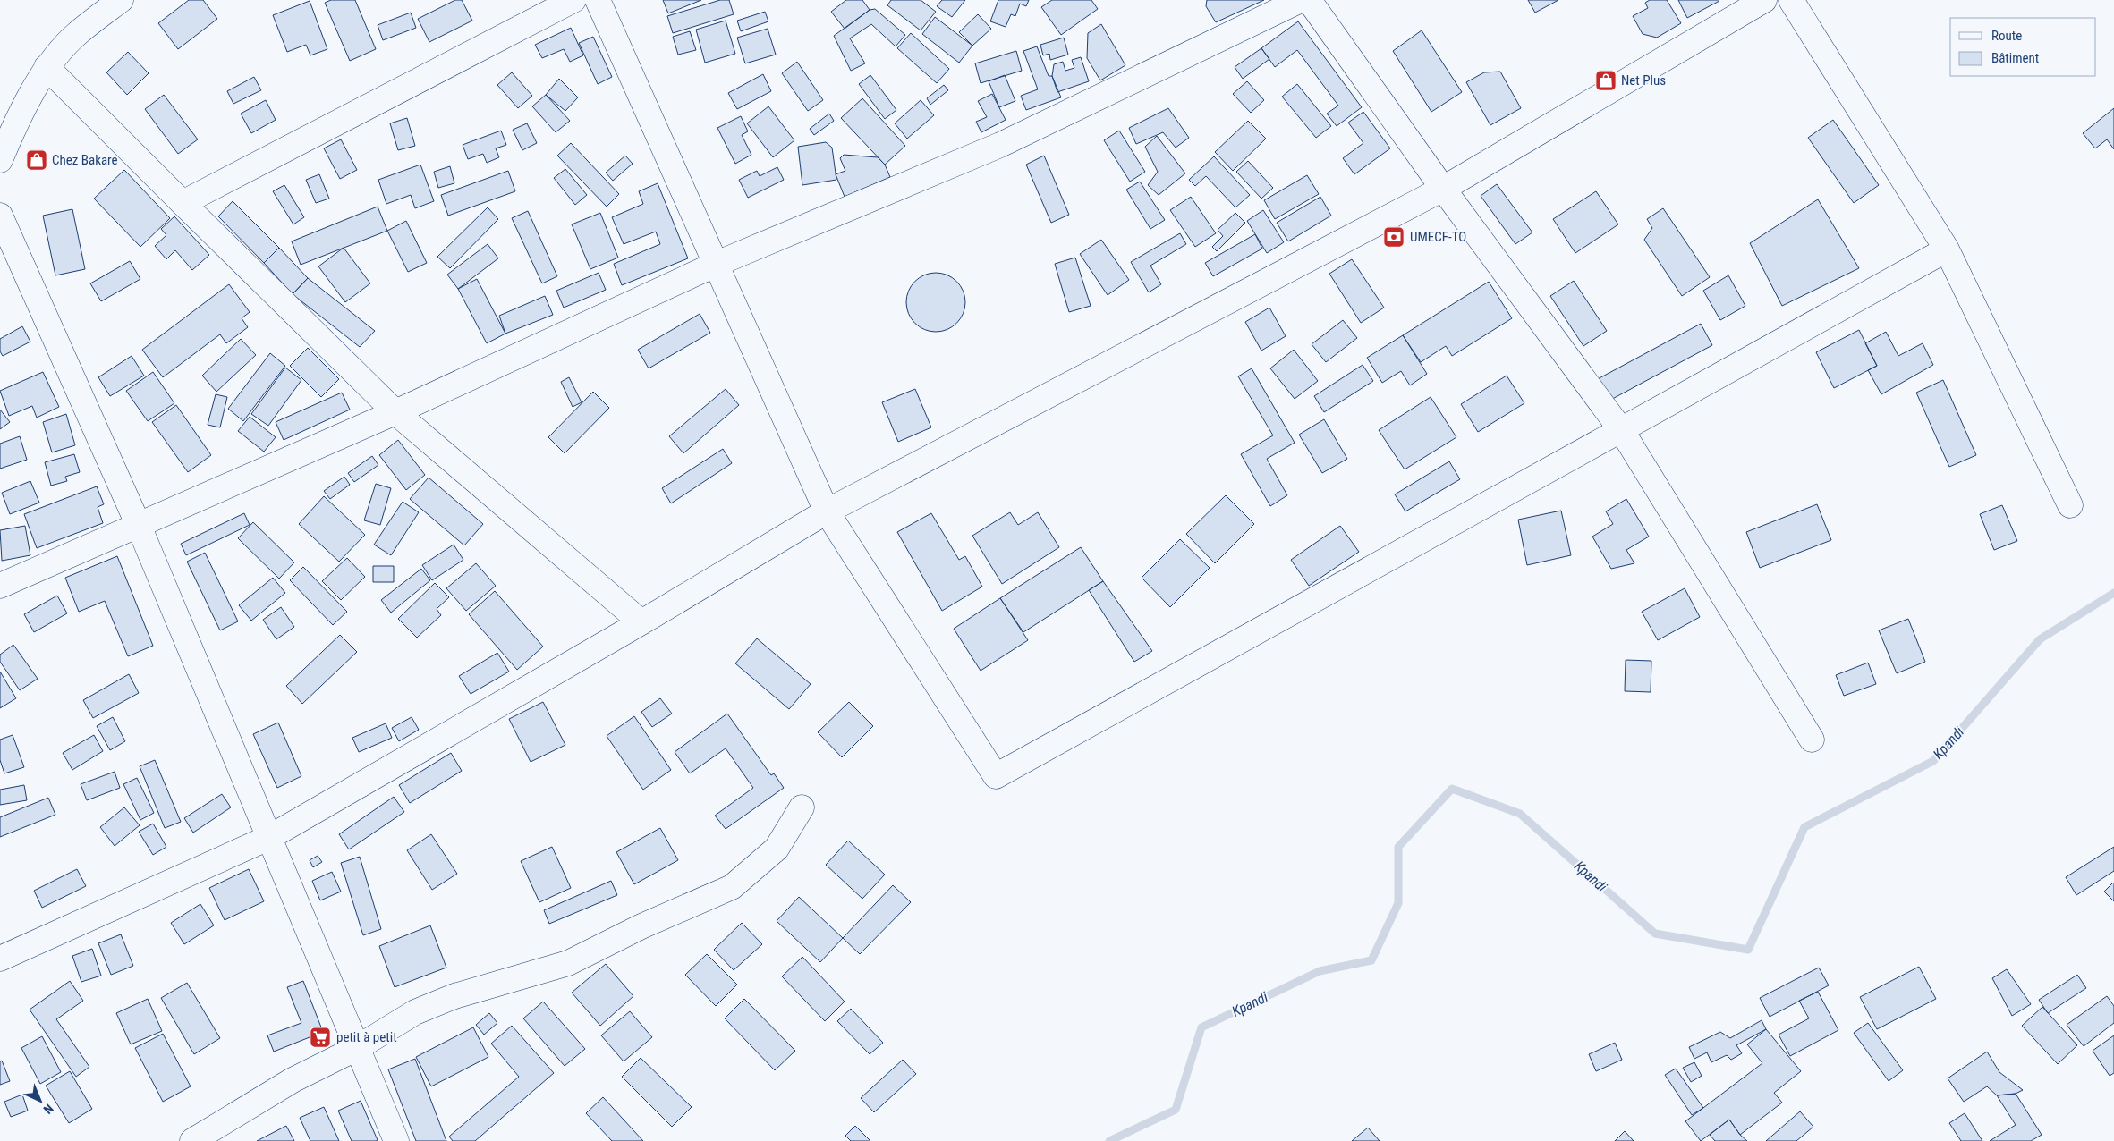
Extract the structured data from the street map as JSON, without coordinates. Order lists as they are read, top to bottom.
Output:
{
  "water": ["Kpandi"],
  "places": {
    "shop": ["Net Plus", "Chez Bakare"],
    "bank": ["UMECF-TO"],
    "supermarket": ["petit à petit"]
  },
  "legend": ["Route", "Bâtiment"],
  "north": "bottom right"
}
